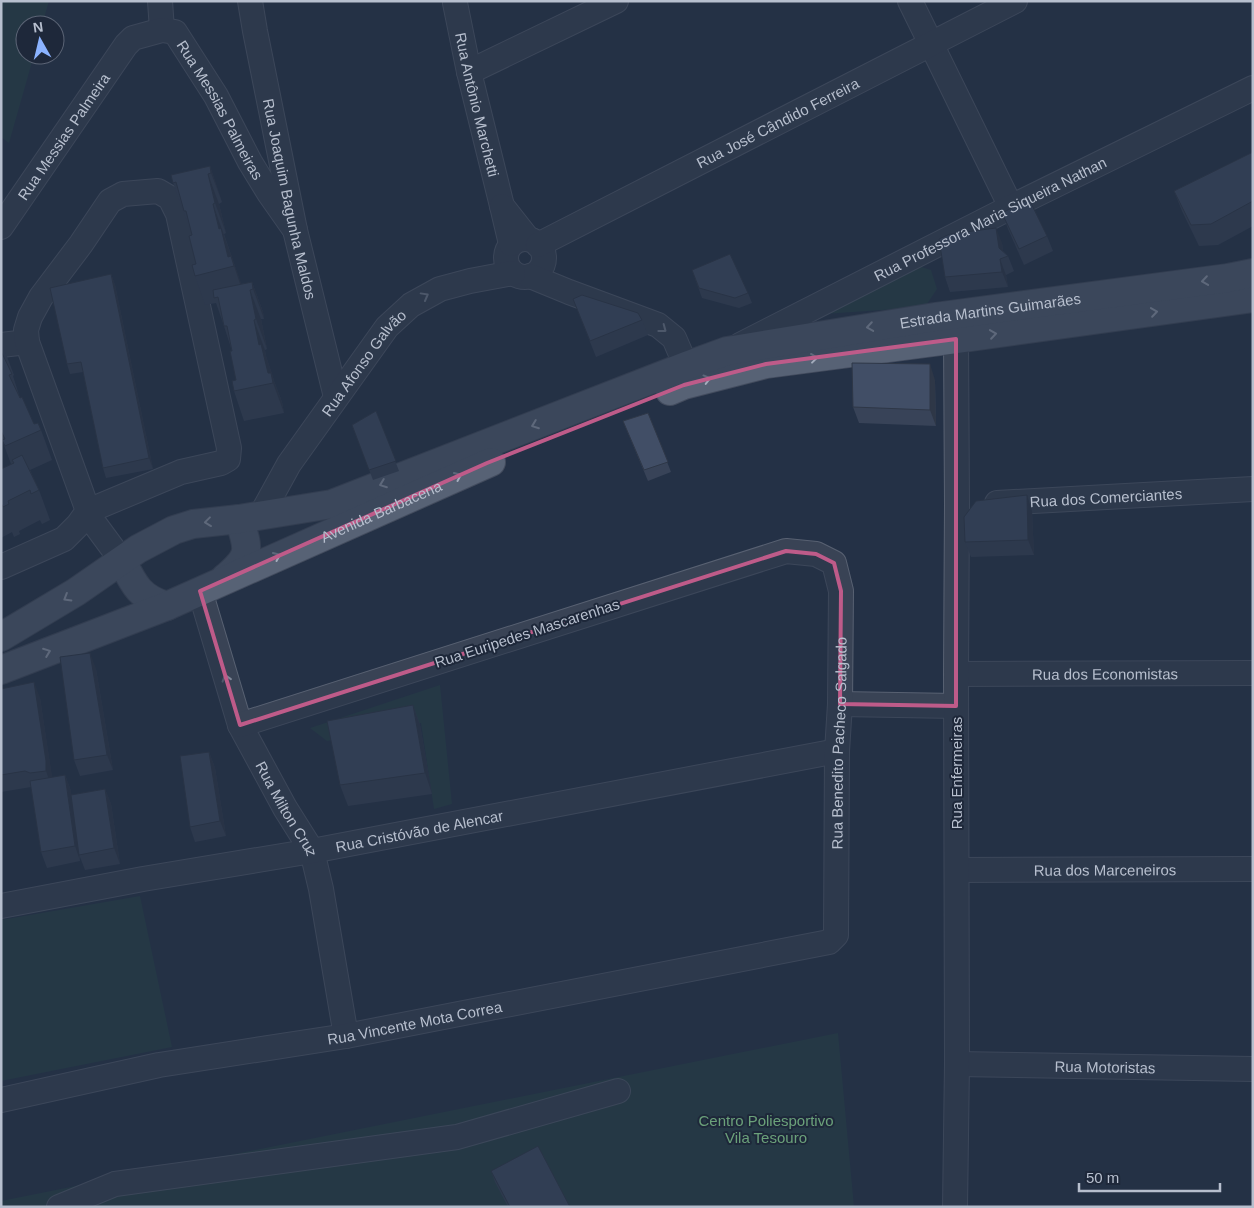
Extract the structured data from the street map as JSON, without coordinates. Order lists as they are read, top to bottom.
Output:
{
  "streets": {
    "main road": ["Estrada Martins Guimarães", "Avenida Barbacena"],
    "street": [
      "Rua Antônio Marchetti",
      "Rua Messias Palmeiras",
      "Rua José Cândido Ferreira",
      "Rua Messias Palmeira",
      "Rua Joaquim Bagunha Maldos",
      "Rua Professora Maria Siqueira Nathan",
      "Rua Afonso Galvão",
      "Rua dos Comerciantes",
      "Rua Euripedes Mascarenhas",
      "Rua dos Economistas",
      "Rua Benedito Pacheco Salgado",
      "Rua Enfermeiras",
      "Rua Milton Cruz",
      "Rua Cristóvão de Alencar",
      "Rua dos Marceneiros",
      "Rua Vincente Mota Correa",
      "Rua Motoristas"
    ]
  },
  "crossings": [
    ["Rua Antônio Marchetti", "Rua José Cândido Ferreira"],
    ["Rua Antônio Marchetti", "Rua Afonso Galvão"],
    ["Rua Messias Palmeiras", "Rua Messias Palmeira"],
    ["Rua Messias Palmeiras", "Rua Joaquim Bagunha Maldos"],
    ["Rua José Cândido Ferreira", "Rua Afonso Galvão"],
    ["Rua Joaquim Bagunha Maldos", "Rua Afonso Galvão"],
    ["Rua Professora Maria Siqueira Nathan", "Estrada Martins Guimarães"],
    ["Rua Professora Maria Siqueira Nathan", "Avenida Barbacena"],
    ["Estrada Martins Guimarães", "Avenida Barbacena"],
    ["Estrada Martins Guimarães", "Rua Enfermeiras"],
    ["Rua Afonso Galvão", "Avenida Barbacena"],
    ["Rua dos Comerciantes", "Rua Enfermeiras"],
    ["Avenida Barbacena", "Rua Milton Cruz"],
    ["Rua Euripedes Mascarenhas", "Rua Benedito Pacheco Salgado"],
    ["Rua Euripedes Mascarenhas", "Rua Milton Cruz"],
    ["Rua dos Economistas", "Rua Enfermeiras"],
    ["Rua Benedito Pacheco Salgado", "Rua Cristóvão de Alencar"],
    ["Rua Benedito Pacheco Salgado", "Rua Vincente Mota Correa"],
    ["Rua Enfermeiras", "Rua dos Marceneiros"],
    ["Rua Enfermeiras", "Rua Motoristas"],
    ["Rua Milton Cruz", "Rua Cristóvão de Alencar"],
    ["Rua Milton Cruz", "Rua Vincente Mota Correa"]
  ],
  "one_way": ["Rua Afonso Galvão"],
  "parks": ["Centro Poliesportivo Vila Tesouro"],
  "scale_bar": "50 m",
  "north": "top"
}
